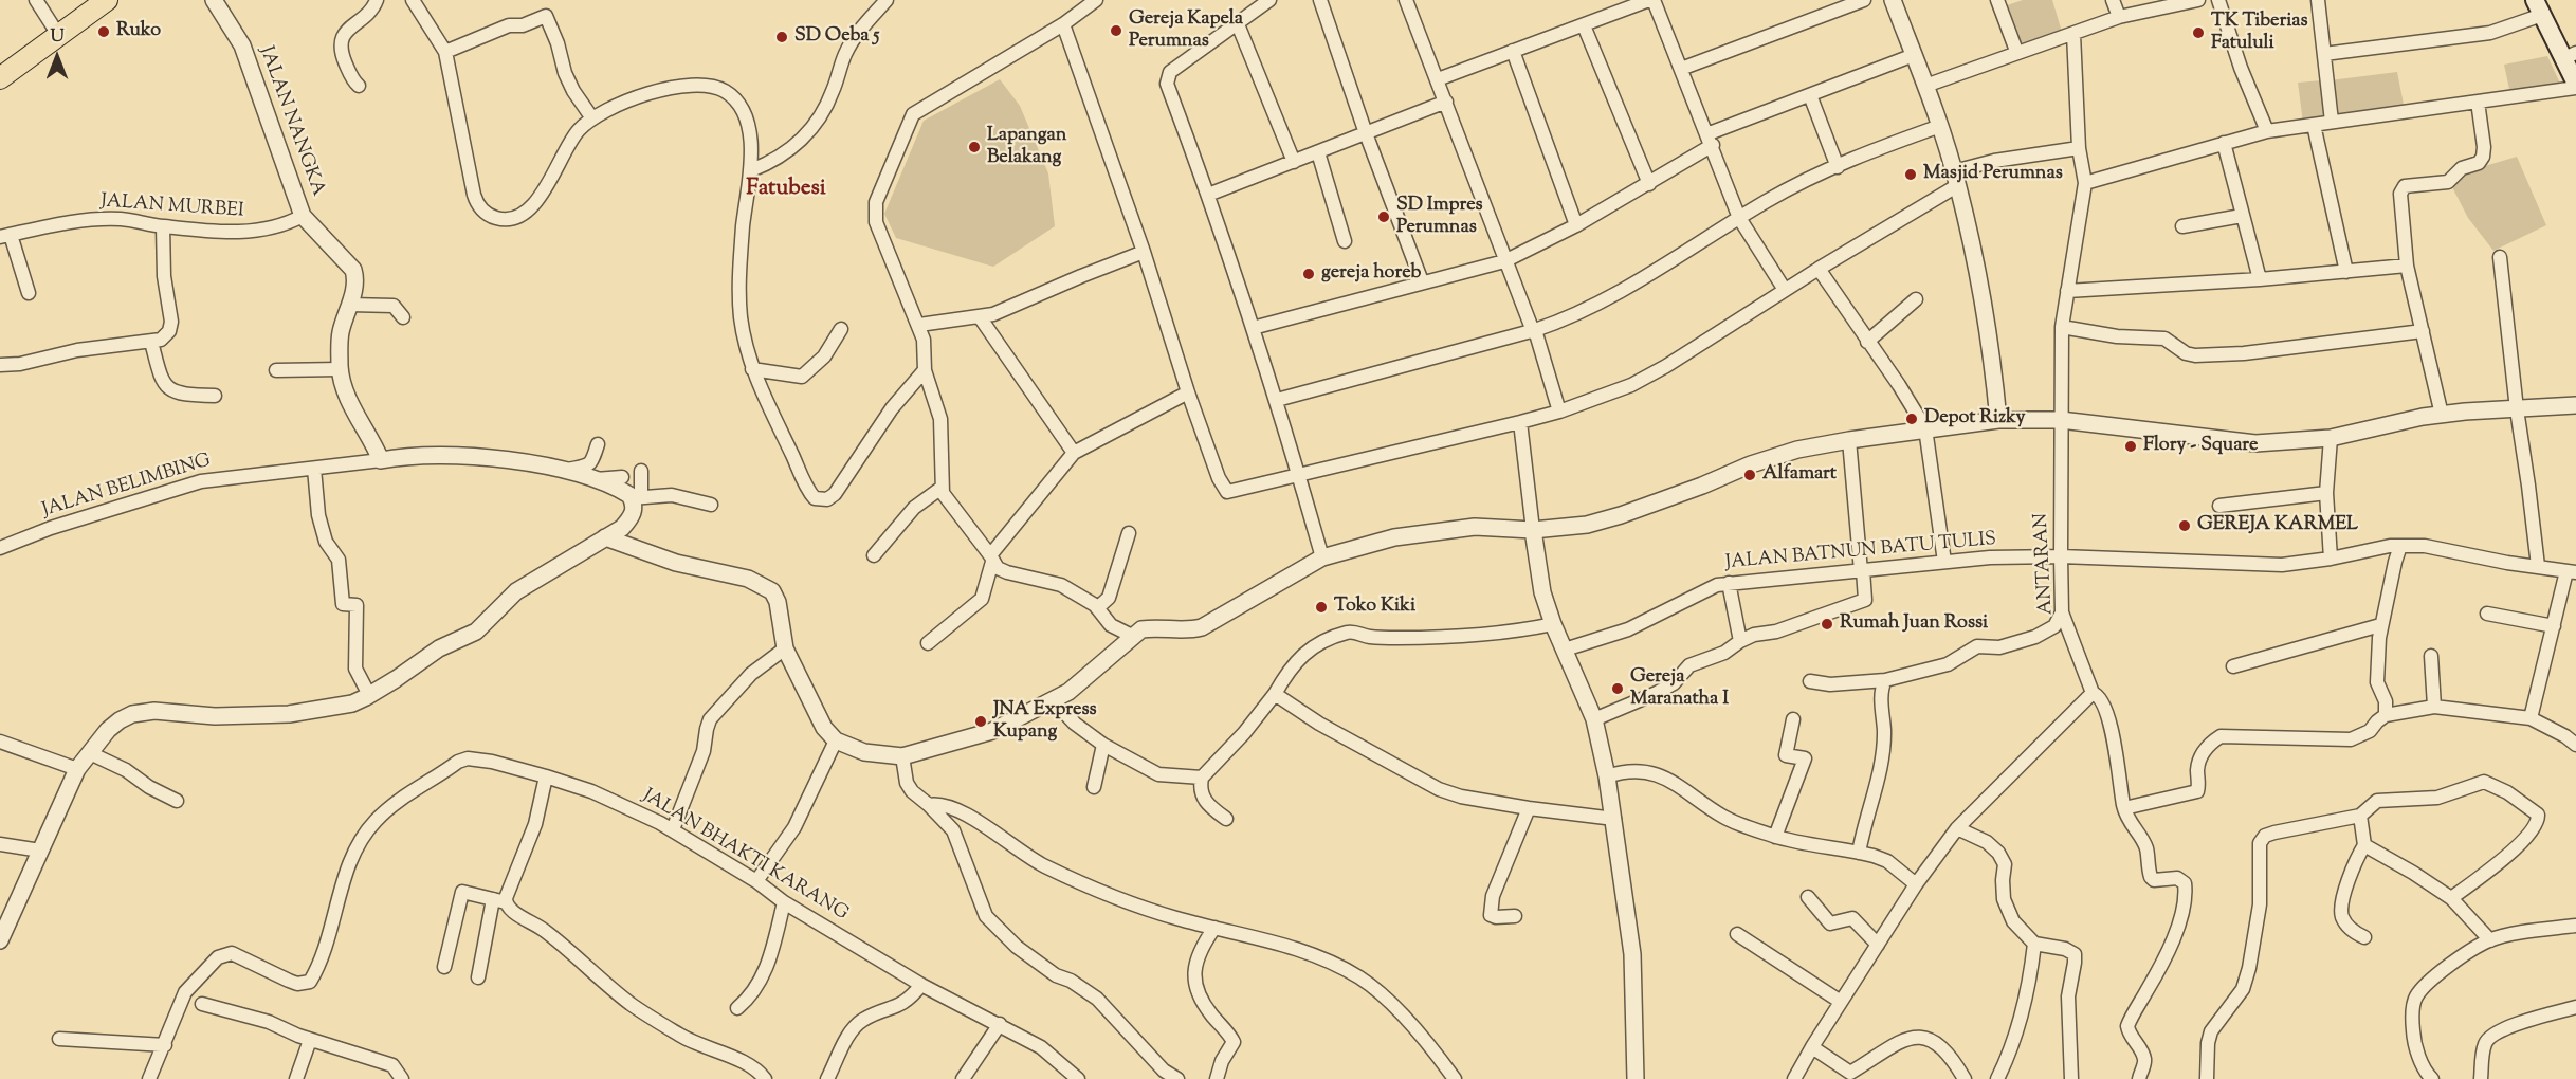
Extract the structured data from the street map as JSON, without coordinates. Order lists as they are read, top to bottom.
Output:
{
  "streets": {
    "street": [
      "JALAN NANGKA",
      "JALAN MURBEI",
      "JALAN BELIMBING",
      "JALAN BATNUN BATU TULIS",
      "ANTARAN",
      "JALAN BHAKTI KARANG"
    ]
  },
  "crossings": [
    ["JALAN NANGKA", "JALAN MURBEI"],
    ["JALAN NANGKA", "JALAN BELIMBING"],
    ["JALAN BATNUN BATU TULIS", "ANTARAN"]
  ],
  "districts": ["Fatubesi"],
  "places": [
    "Gereja Kapela Perumnas",
    "Ruko",
    "TK Tiberias Fatululi",
    "SD Oeba 5",
    "Lapangan Belakang",
    "Masjid Perumnas",
    "SD Impres Perumnas",
    "gereja horeb",
    "Depot Rizky",
    "Flory - Square",
    "Alfamart",
    "GEREJA KARMEL",
    "Toko Kiki",
    "Rumah Juan Rossi",
    "Gereja Maranatha I",
    "JNA Express Kupang"
  ],
  "north": "top"
}
